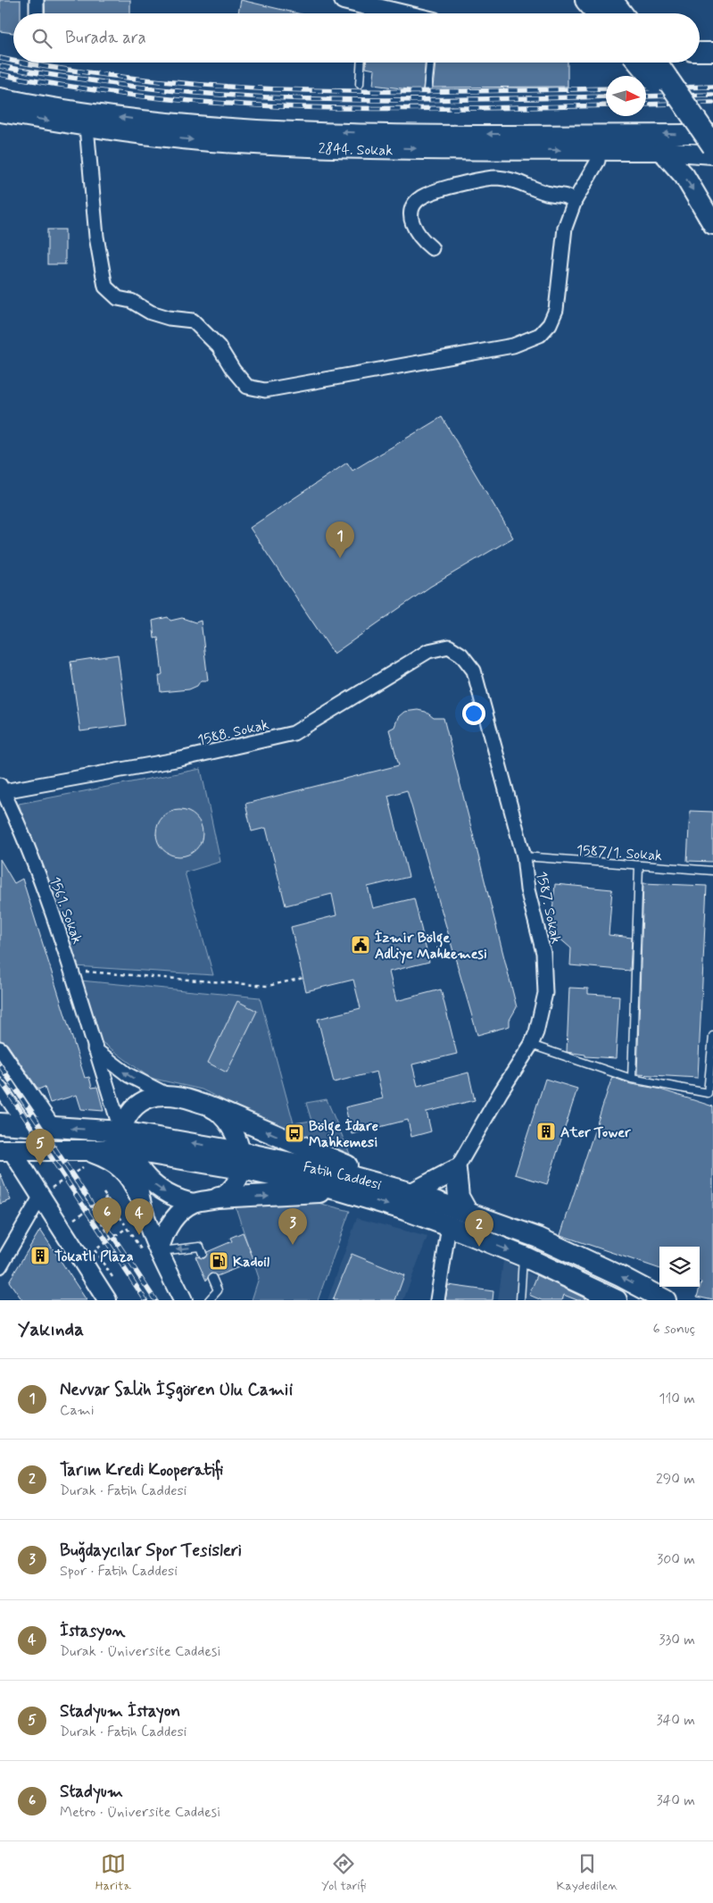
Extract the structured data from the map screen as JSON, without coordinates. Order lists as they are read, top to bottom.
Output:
{
  "streets": {
    "main road": ["2844. Sokak", "Fatih Caddesi"],
    "street": ["1588. Sokak", "1587. Sokak", "1561. Sokak"],
    "lane": ["1587/1. Sokak"]
  },
  "crossings": [
    ["1588. Sokak", "1587. Sokak"],
    ["1588. Sokak", "1561. Sokak"],
    ["1587/1. Sokak", "1587. Sokak"],
    ["1561. Sokak", "Fatih Caddesi"]
  ],
  "places": {
    "public building": ["İzmir Bölge Adliye Mahkemesi"],
    "building": ["Ater Tower", "Tokatlı Plaza"],
    "bus stop": ["Bölge İdare Mahkemesi"],
    "fuel station": ["Kadoil"]
  },
  "north": "right",
  "page": {
    "search": "Burada ara",
    "pins": [
      "1",
      "5",
      "6",
      "4",
      "3",
      "2"
    ],
    "heading": ["Yakında", "6 sonuç"],
    "list": [
      {
        "mark": "1",
        "name": "Nevvar Salih İşgören Ulu Camii",
        "note": "Cami",
        "value": "110 m"
      },
      {
        "mark": "2",
        "name": "Tarım Kredi Kooperatifi",
        "note": "Durak · Fatih Caddesi",
        "value": "290 m"
      },
      {
        "mark": "3",
        "name": "Buğdaycılar Spor Tesisleri",
        "note": "Spor · Fatih Caddesi",
        "value": "300 m"
      },
      {
        "mark": "4",
        "name": "İstasyon",
        "note": "Durak · Üniversite Caddesi",
        "value": "330 m"
      },
      {
        "mark": "5",
        "name": "Stadyum İstayon",
        "note": "Durak · Fatih Caddesi",
        "value": "340 m"
      },
      {
        "mark": "6",
        "name": "Stadyum",
        "note": "Metro · Üniversite Caddesi",
        "value": "340 m"
      }
    ],
    "nav": ["Harita", "Yol tarifi", "Kaydedilen"]
  }
}
